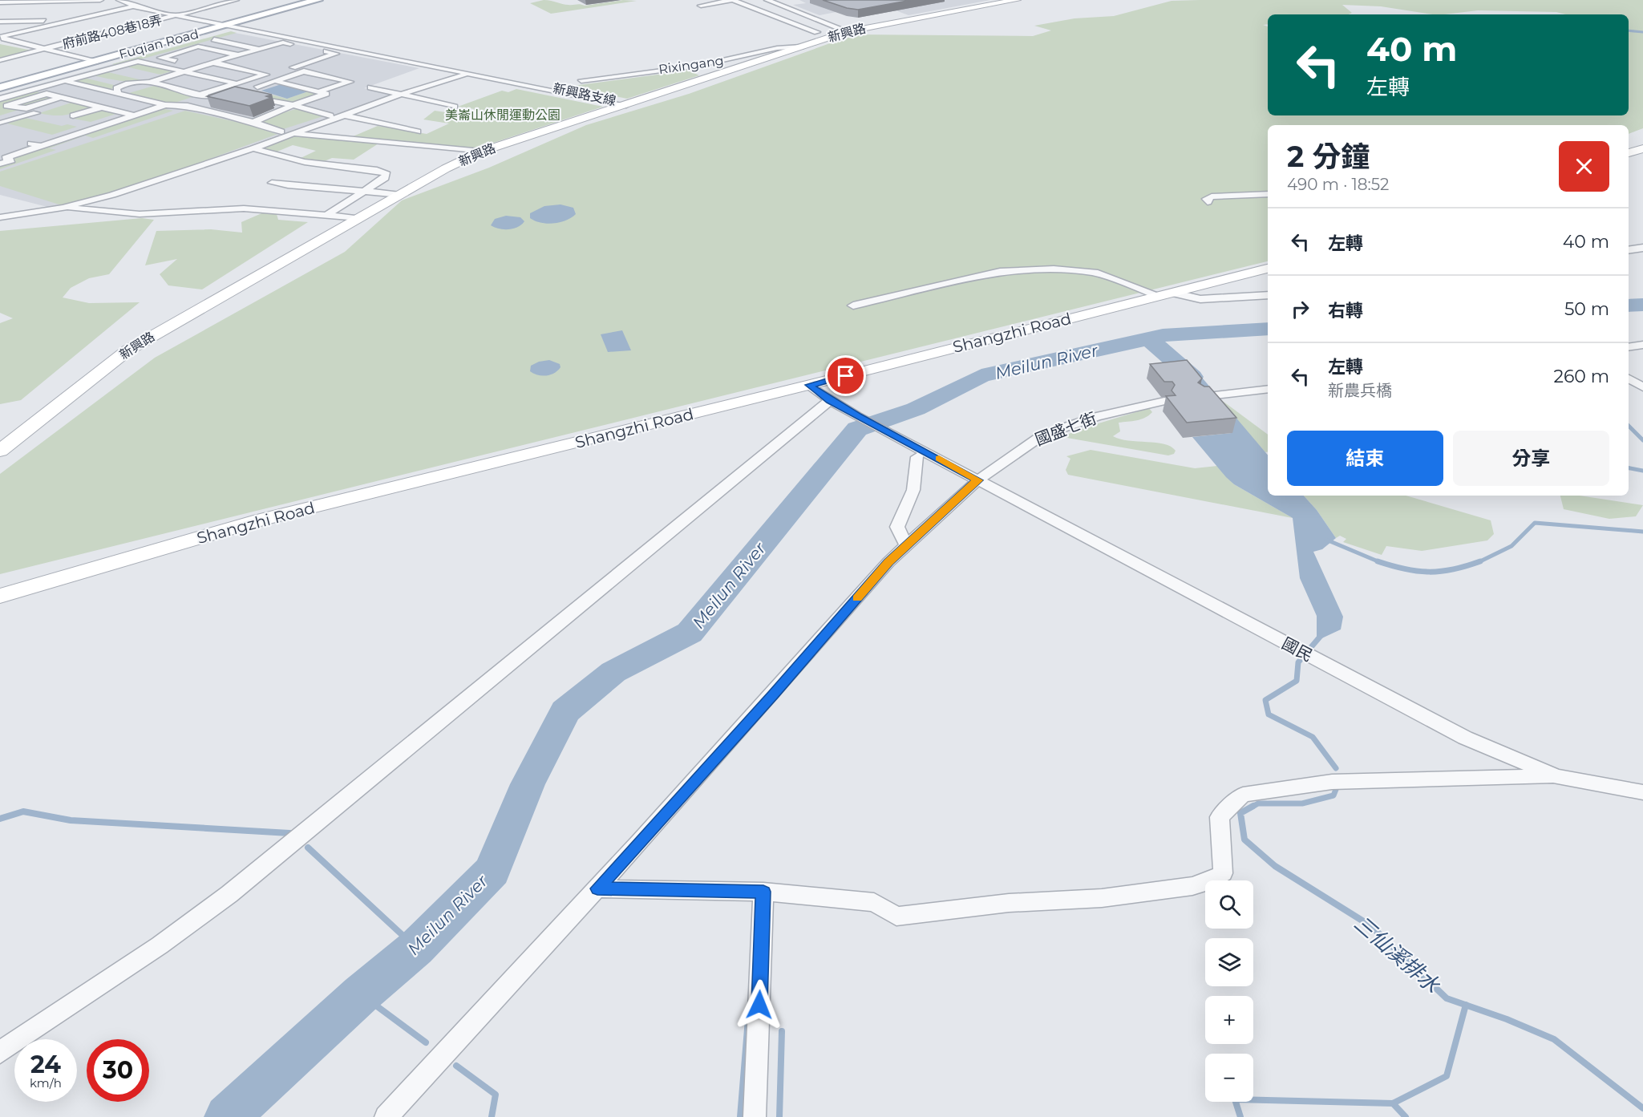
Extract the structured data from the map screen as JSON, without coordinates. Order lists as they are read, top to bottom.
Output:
{
  "streets": {
    "main road": ["Fuqian Road"],
    "street": [
      "府前路408巷18弄",
      "新興路",
      "Rixingang",
      "新興路支線",
      "Shangzhi Road",
      "國盛七街",
      "國民"
    ]
  },
  "crossings": [
    ["府前路408巷18弄", "新興路支線"],
    ["新興路", "Rixingang"],
    ["新興路", "新興路支線"],
    ["Fuqian Road", "新興路支線"],
    ["Shangzhi Road", "國民"],
    ["國盛七街", "國民"]
  ],
  "water": ["Meilun River", "三仙溪排水"],
  "parks": ["美崙山休閒運動公園"],
  "page": {
    "turn": ["40 m", "左轉"],
    "heading": ["2 分鐘", "490 m · 18:52"],
    "list": [
      {
        "name": "左轉",
        "value": "40 m"
      },
      {
        "name": "右轉",
        "value": "50 m"
      },
      {
        "name": "左轉",
        "note": "新農兵橋",
        "value": "260 m"
      }
    ],
    "buttons": ["結束", "分享"],
    "map_buttons": ["+", "−"],
    "speed": "24 km/h",
    "limit": "30"
  }
}
